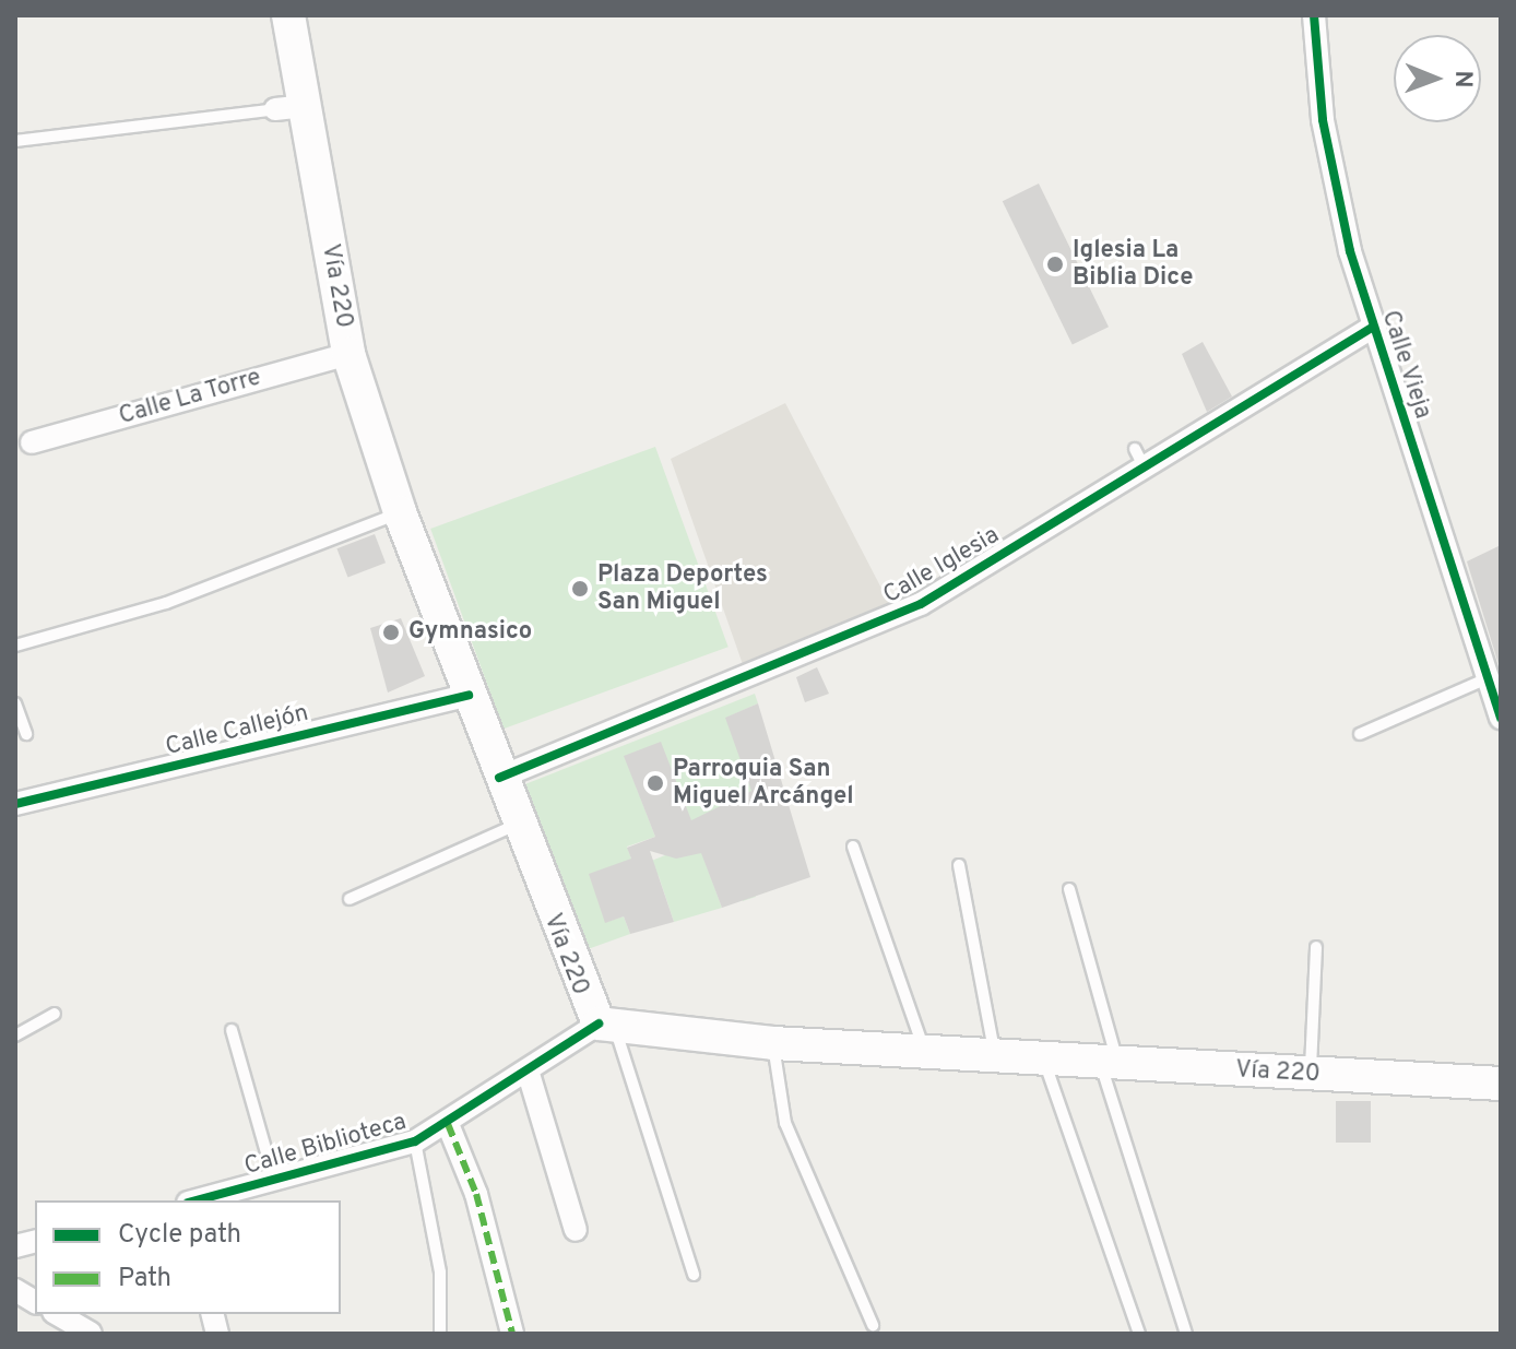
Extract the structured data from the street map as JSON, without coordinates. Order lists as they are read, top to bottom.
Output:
{
  "streets": {
    "main road": ["Vía 220"],
    "street": [
      "Calle Vieja",
      "Calle La Torre",
      "Calle Iglesia",
      "Calle Callejón",
      "Calle Biblioteca"
    ]
  },
  "crossings": [
    ["Vía 220", "Calle La Torre"],
    ["Vía 220", "Calle Iglesia"],
    ["Vía 220", "Calle Callejón"],
    ["Vía 220", "Calle Biblioteca"],
    ["Calle Vieja", "Calle Iglesia"]
  ],
  "places": [
    "Iglesia La Biblia Dice",
    "Plaza Deportes San Miguel",
    "Gymnasico",
    "Parroquia San Miguel Arcángel"
  ],
  "legend": ["Cycle path", "Path"],
  "north": "right"
}
